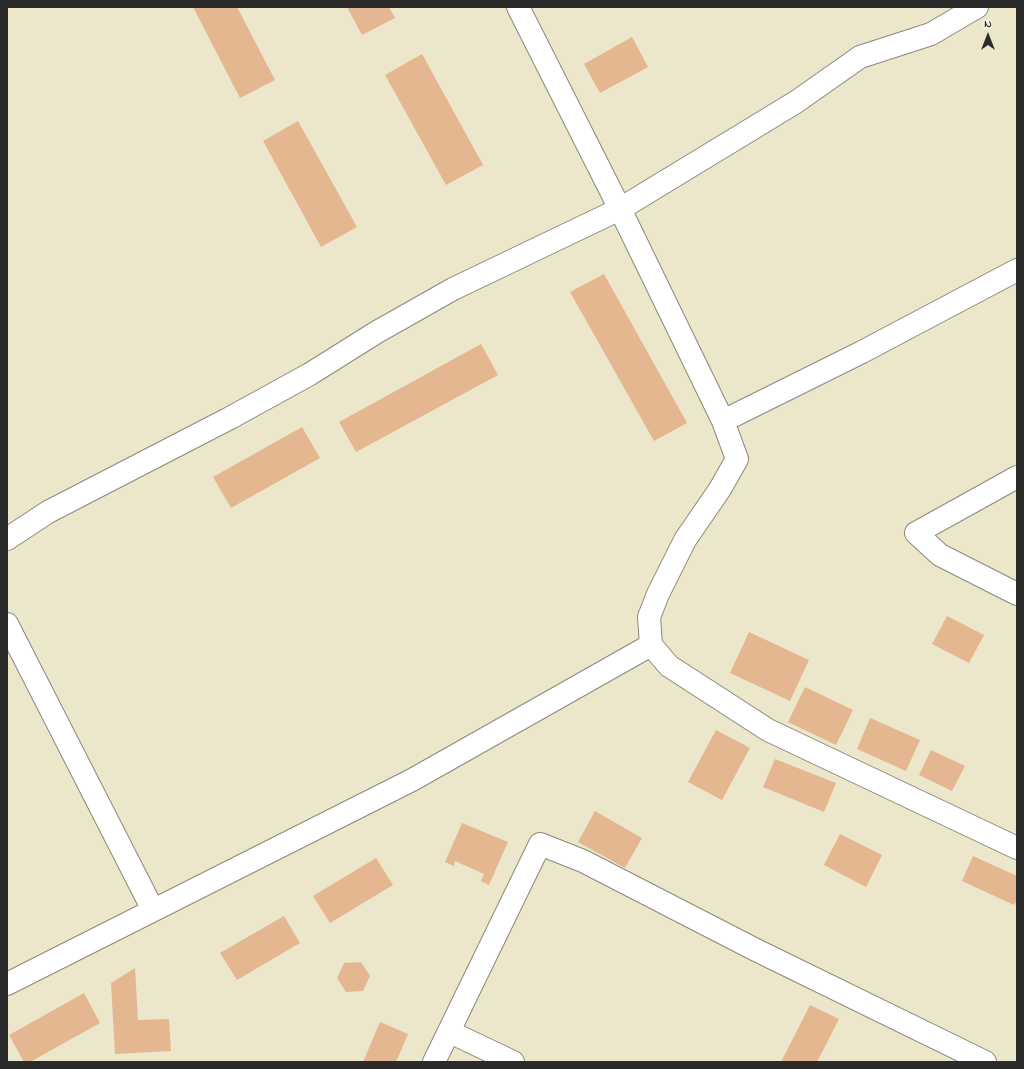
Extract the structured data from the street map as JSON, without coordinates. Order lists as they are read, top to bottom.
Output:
{
  "north": "top"
}
